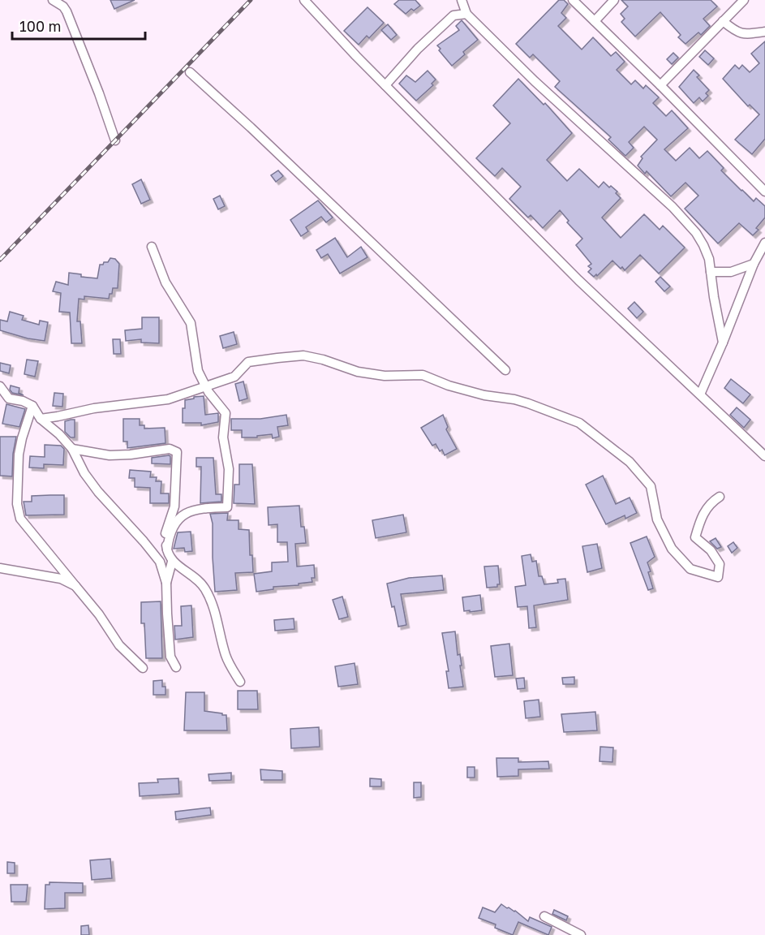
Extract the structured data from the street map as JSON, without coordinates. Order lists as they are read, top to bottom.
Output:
{
  "scale_bar": "100 m"
}
